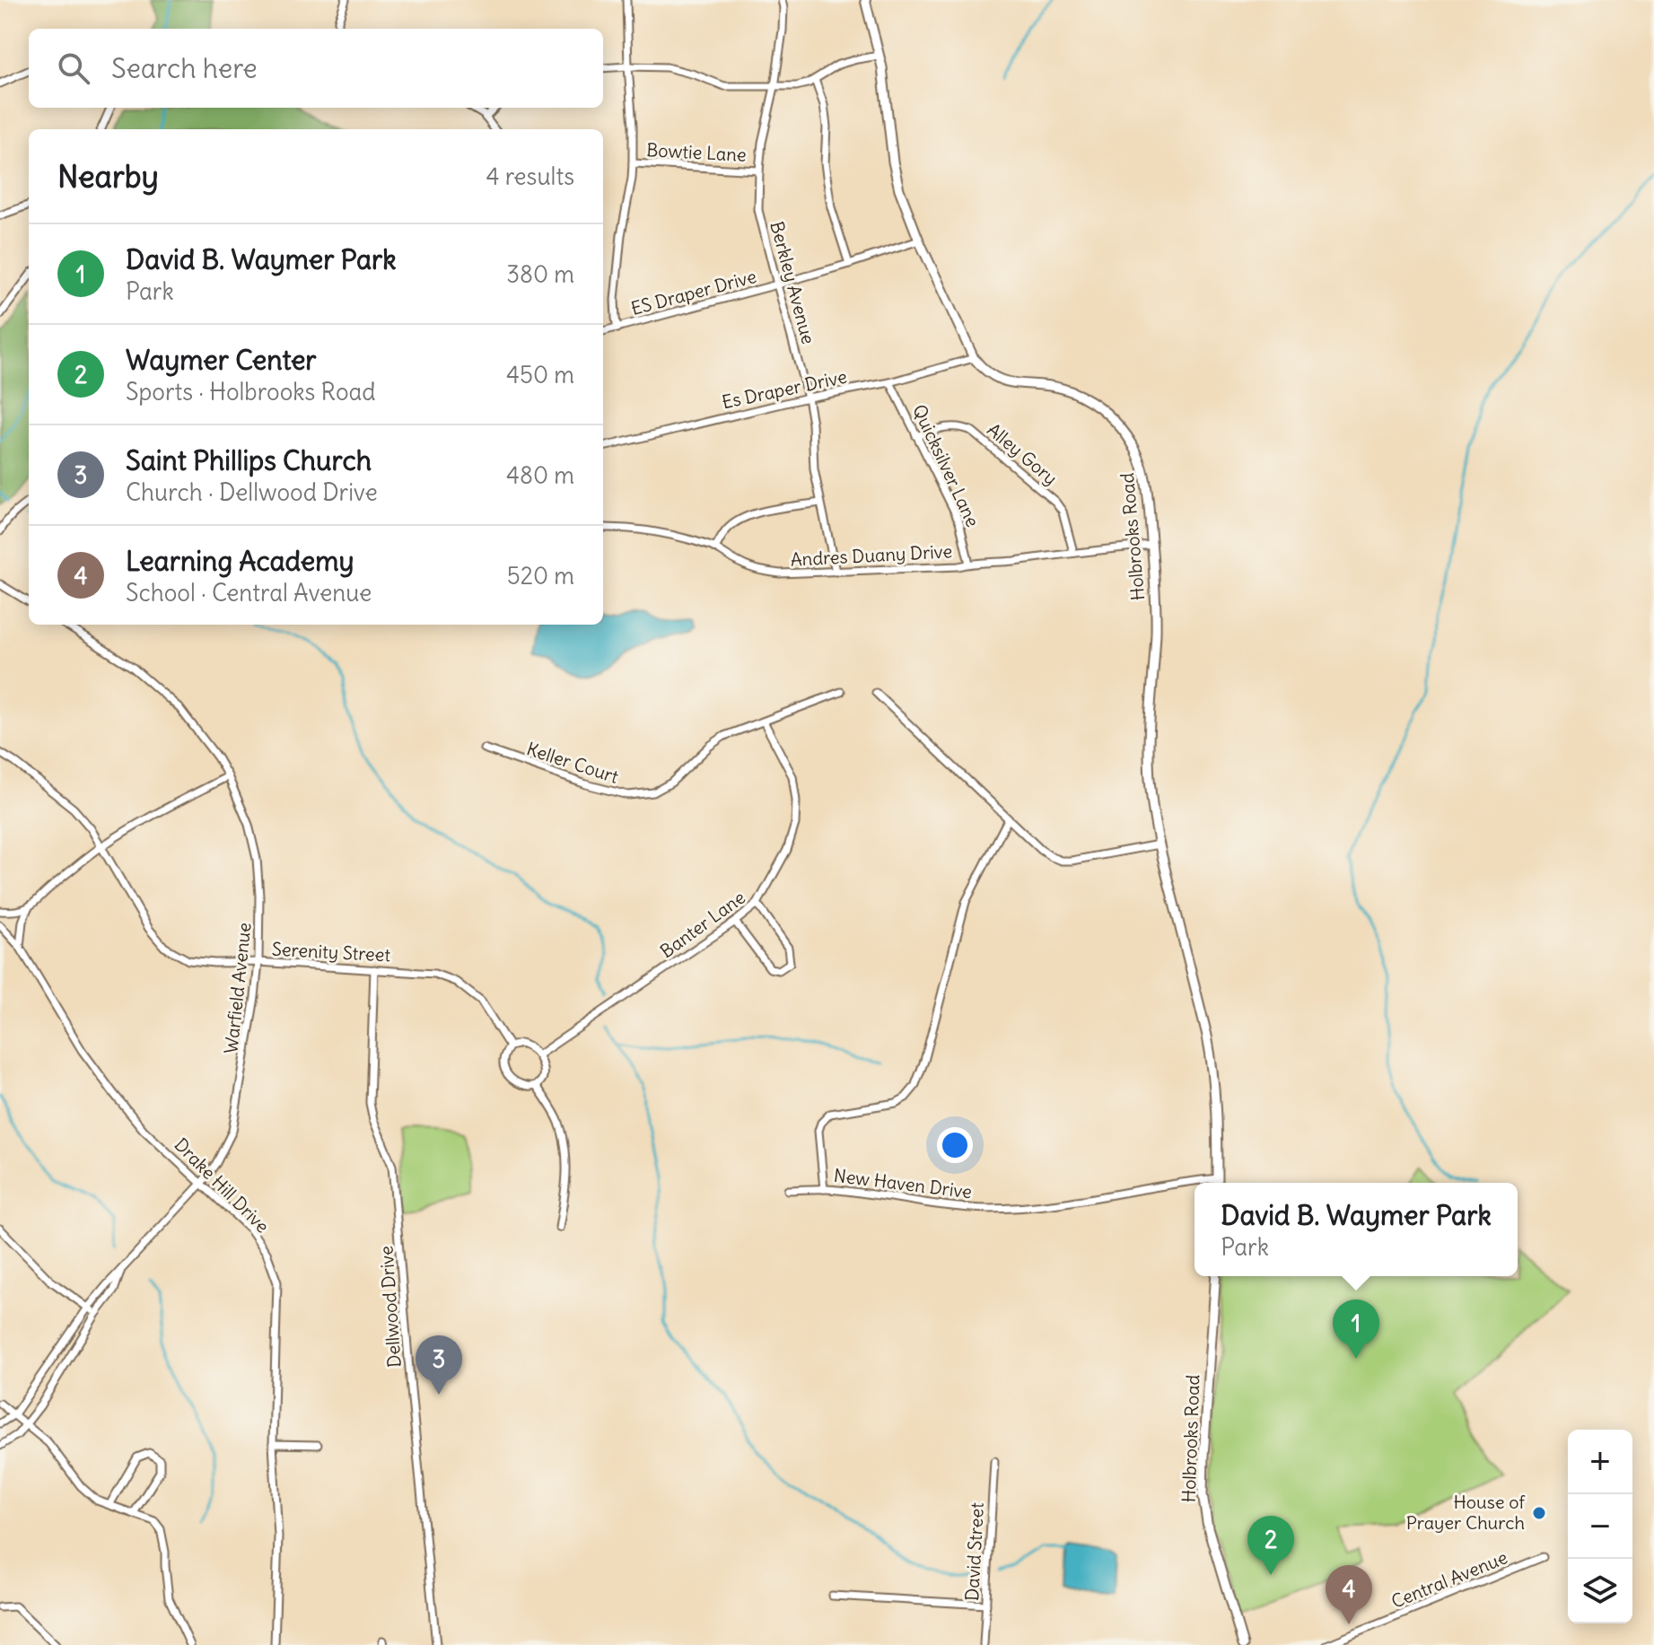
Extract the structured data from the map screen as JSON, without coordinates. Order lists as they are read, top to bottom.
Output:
{
  "streets": {
    "street": [
      "Bowtie Lane",
      "Berkley Avenue",
      "ES Draper Drive",
      "Es Draper Drive",
      "Alley Gory",
      "Quicksilver Lane",
      "Holbrooks Road",
      "Andres Duany Drive",
      "Keller Court",
      "Banter Lane",
      "Serenity Street",
      "Warfield Avenue",
      "New Haven Drive",
      "Drake Hill Drive",
      "Dellwood Drive",
      "David Street",
      "Central Avenue"
    ]
  },
  "crossings": [
    ["Bowtie Lane", "Berkley Avenue"],
    ["Berkley Avenue", "ES Draper Drive"],
    ["Berkley Avenue", "Es Draper Drive"],
    ["Berkley Avenue", "Andres Duany Drive"],
    ["ES Draper Drive", "Holbrooks Road"],
    ["Es Draper Drive", "Quicksilver Lane"],
    ["Es Draper Drive", "Holbrooks Road"],
    ["Alley Gory", "Quicksilver Lane"],
    ["Alley Gory", "Andres Duany Drive"],
    ["Quicksilver Lane", "Andres Duany Drive"],
    ["Holbrooks Road", "Andres Duany Drive"],
    ["Holbrooks Road", "New Haven Drive"],
    ["Keller Court", "Banter Lane"],
    ["Banter Lane", "Serenity Street"],
    ["Serenity Street", "Warfield Avenue"],
    ["Serenity Street", "Dellwood Drive"],
    ["Warfield Avenue", "Drake Hill Drive"]
  ],
  "places": ["House of Prayer Church"],
  "page": {
    "search": "Search here",
    "heading": ["Nearby", "4 results"],
    "list": [
      {
        "mark": "1",
        "name": "David B. Waymer Park",
        "note": "Park",
        "value": "380 m"
      },
      {
        "mark": "2",
        "name": "Waymer Center",
        "note": "Sports · Holbrooks Road",
        "value": "450 m"
      },
      {
        "mark": "3",
        "name": "Saint Phillips Church",
        "note": "Church · Dellwood Drive",
        "value": "480 m"
      },
      {
        "mark": "4",
        "name": "Learning Academy",
        "note": "School · Central Avenue",
        "value": "520 m"
      }
    ],
    "popup": ["David B. Waymer Park", "Park"],
    "pins": [
      "1",
      "3",
      "2",
      "4"
    ],
    "map_buttons": ["+", "−"]
  }
}
